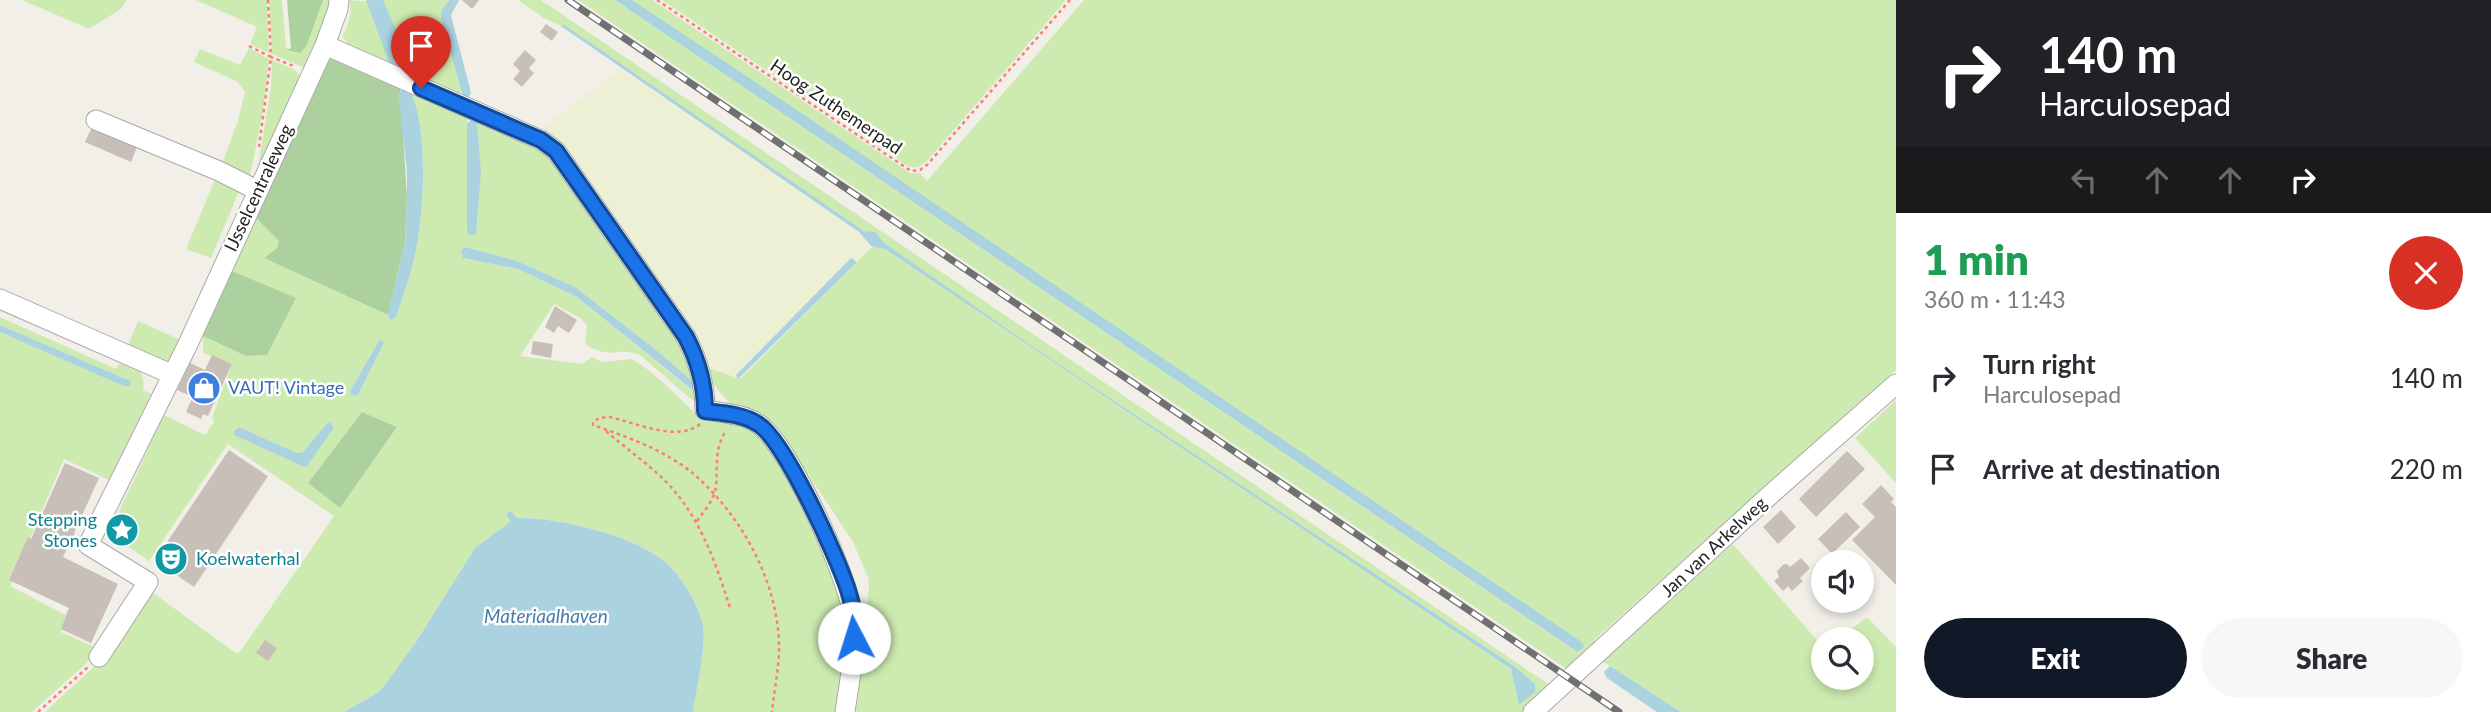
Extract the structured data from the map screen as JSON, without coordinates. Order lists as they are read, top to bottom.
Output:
{
  "streets": {
    "street": ["IJsselcentraleweg", "Jan van Arkelweg"],
    "path": ["Hoog Zuthemerpad"]
  },
  "water": ["Materiaalhaven"],
  "places": {
    "shop": ["VAUT! Vintage"],
    "place": ["Stepping Stones"],
    "theatre": ["Koelwaterhal"]
  },
  "page": {
    "turn": ["140 m", "Harculosepad"],
    "heading": ["1 min", "360 m · 11:43"],
    "list": [
      {
        "name": "Turn right",
        "note": "Harculosepad",
        "value": "140 m"
      },
      {
        "name": "Arrive at destination",
        "value": "220 m"
      }
    ],
    "buttons": ["Exit", "Share"]
  }
}
